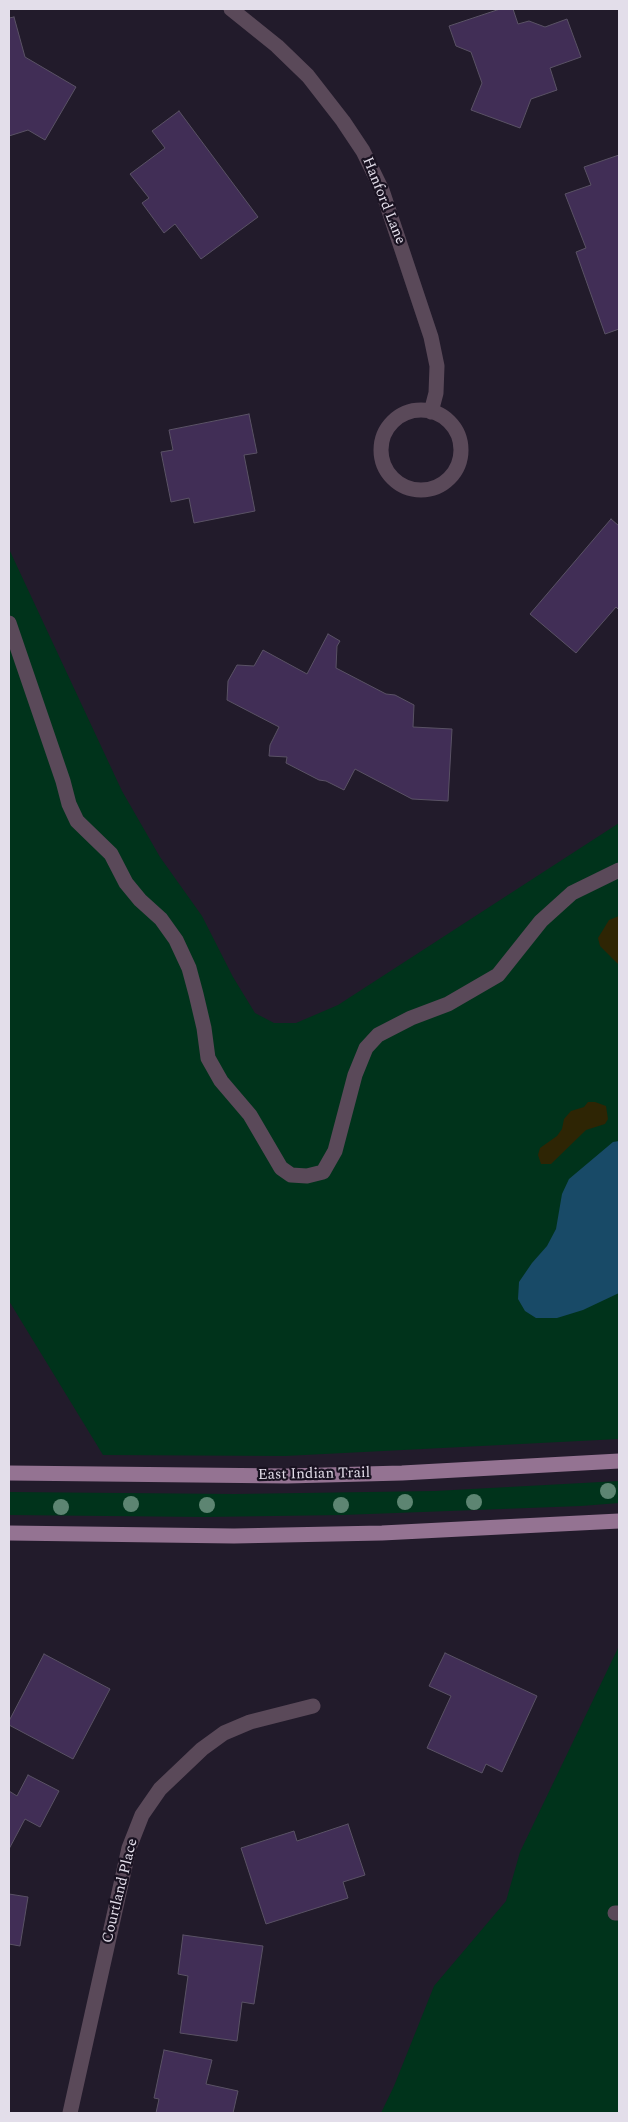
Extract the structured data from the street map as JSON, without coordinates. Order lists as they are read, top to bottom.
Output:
{
  "streets": {
    "main road": ["East Indian Trail"],
    "street": ["Hanford Lane", "Courtland Place"]
  }
}
